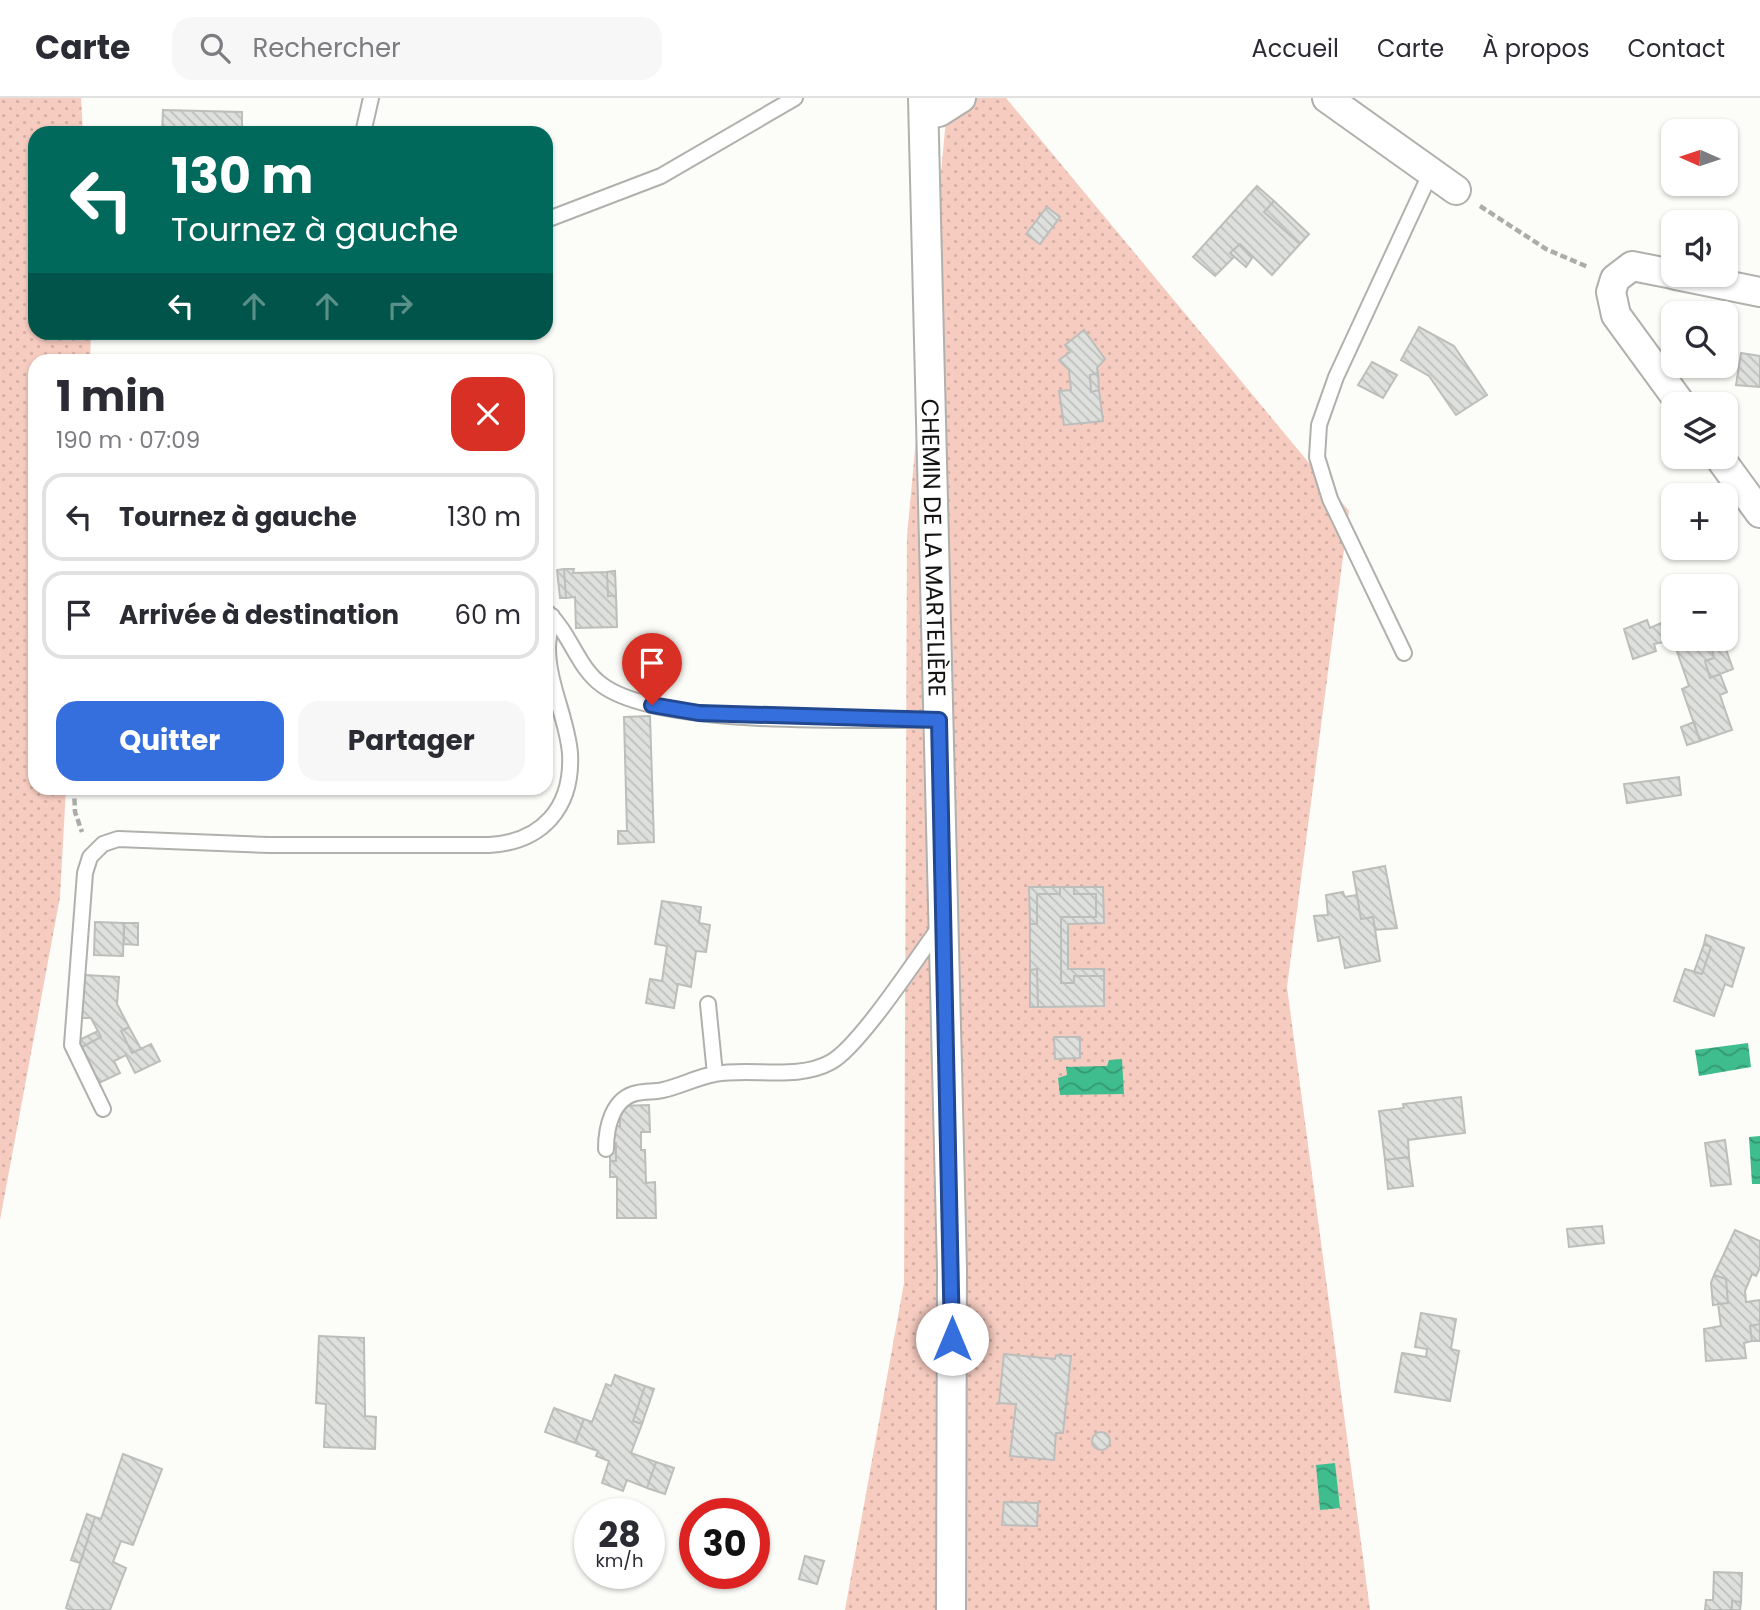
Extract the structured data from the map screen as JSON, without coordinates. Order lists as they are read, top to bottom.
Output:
{
  "streets": {
    "street": ["CHEMIN DE LA MARTELIÈRE"]
  },
  "north": "left",
  "page": {
    "header": "Carte",
    "search": "Rechercher",
    "nav": [
      "Accueil",
      "Carte",
      "À propos",
      "Contact"
    ],
    "map_buttons": ["+", "−"],
    "turn": ["130 m", "Tournez à gauche"],
    "heading": ["1 min", "190 m · 07:09"],
    "list": [
      {
        "name": "Tournez à gauche",
        "value": "130 m"
      },
      {
        "name": "Arrivée à destination",
        "value": "60 m"
      }
    ],
    "buttons": ["Quitter", "Partager"],
    "speed": "28 km/h",
    "limit": "30"
  }
}
